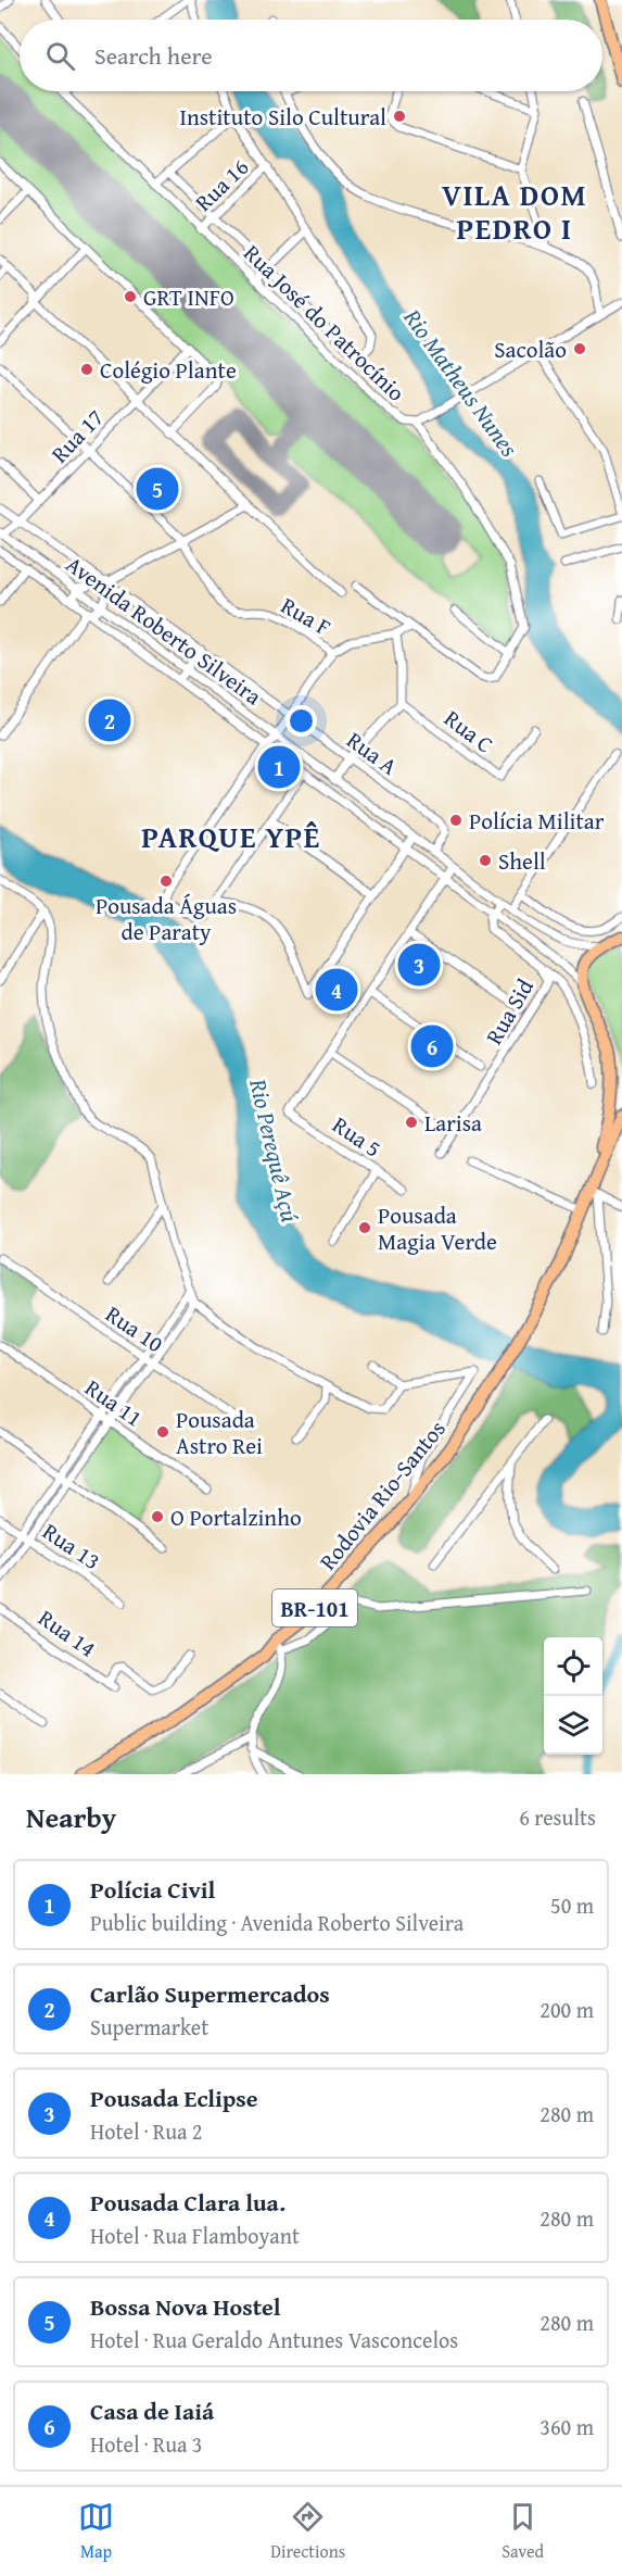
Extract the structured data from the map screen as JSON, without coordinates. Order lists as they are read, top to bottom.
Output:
{
  "streets": {
    "highway": ["Rodovia Rio-Santos", "BR-101"],
    "street": [
      "Rua 16",
      "Rua José do Patrocínio",
      "Rua 17",
      "Rua F",
      "Avenida Roberto Silveira",
      "Rua C",
      "Rua A",
      "Rua Sid",
      "Rua 5",
      "Rua 10",
      "Rua 11",
      "Rua 13",
      "Rua 14"
    ]
  },
  "crossings": [
    ["Rua 16", "Rua José do Patrocínio"],
    ["Rua 17", "Rua A"],
    ["Avenida Roberto Silveira", "Rua A"],
    ["Avenida Roberto Silveira", "Rua Sid"],
    ["Avenida Roberto Silveira", "BR-101"],
    ["Rodovia Rio-Santos", "BR-101"]
  ],
  "districts": ["VILA DOM PEDRO I", "PARQUE YPÊ"],
  "water": ["Rio Matheus Nunes", "Rio Perequê Açú"],
  "places": [
    "Instituto Silo Cultural",
    "GRT INFO",
    "Sacolão",
    "Colégio Plante",
    "Polícia Militar",
    "Shell",
    "Pousada Águas de Paraty",
    "Larisa",
    "Pousada Magia Verde",
    "Pousada Astro Rei",
    "O Portalzinho"
  ],
  "page": {
    "search": "Search here",
    "pins": [
      "5",
      "2",
      "1",
      "3",
      "4",
      "6"
    ],
    "heading": ["Nearby", "6 results"],
    "list": [
      {
        "mark": "1",
        "name": "Polícia Civil",
        "note": "Public building · Avenida Roberto Silveira",
        "value": "50 m"
      },
      {
        "mark": "2",
        "name": "Carlão Supermercados",
        "note": "Supermarket",
        "value": "200 m"
      },
      {
        "mark": "3",
        "name": "Pousada Eclipse",
        "note": "Hotel · Rua 2",
        "value": "280 m"
      },
      {
        "mark": "4",
        "name": "Pousada Clara lua.",
        "note": "Hotel · Rua Flamboyant",
        "value": "280 m"
      },
      {
        "mark": "5",
        "name": "Bossa Nova Hostel",
        "note": "Hotel · Rua Geraldo Antunes Vasconcelos",
        "value": "280 m"
      },
      {
        "mark": "6",
        "name": "Casa de Iaiá",
        "note": "Hotel · Rua 3",
        "value": "360 m"
      }
    ],
    "nav": ["Map", "Directions", "Saved"]
  }
}
